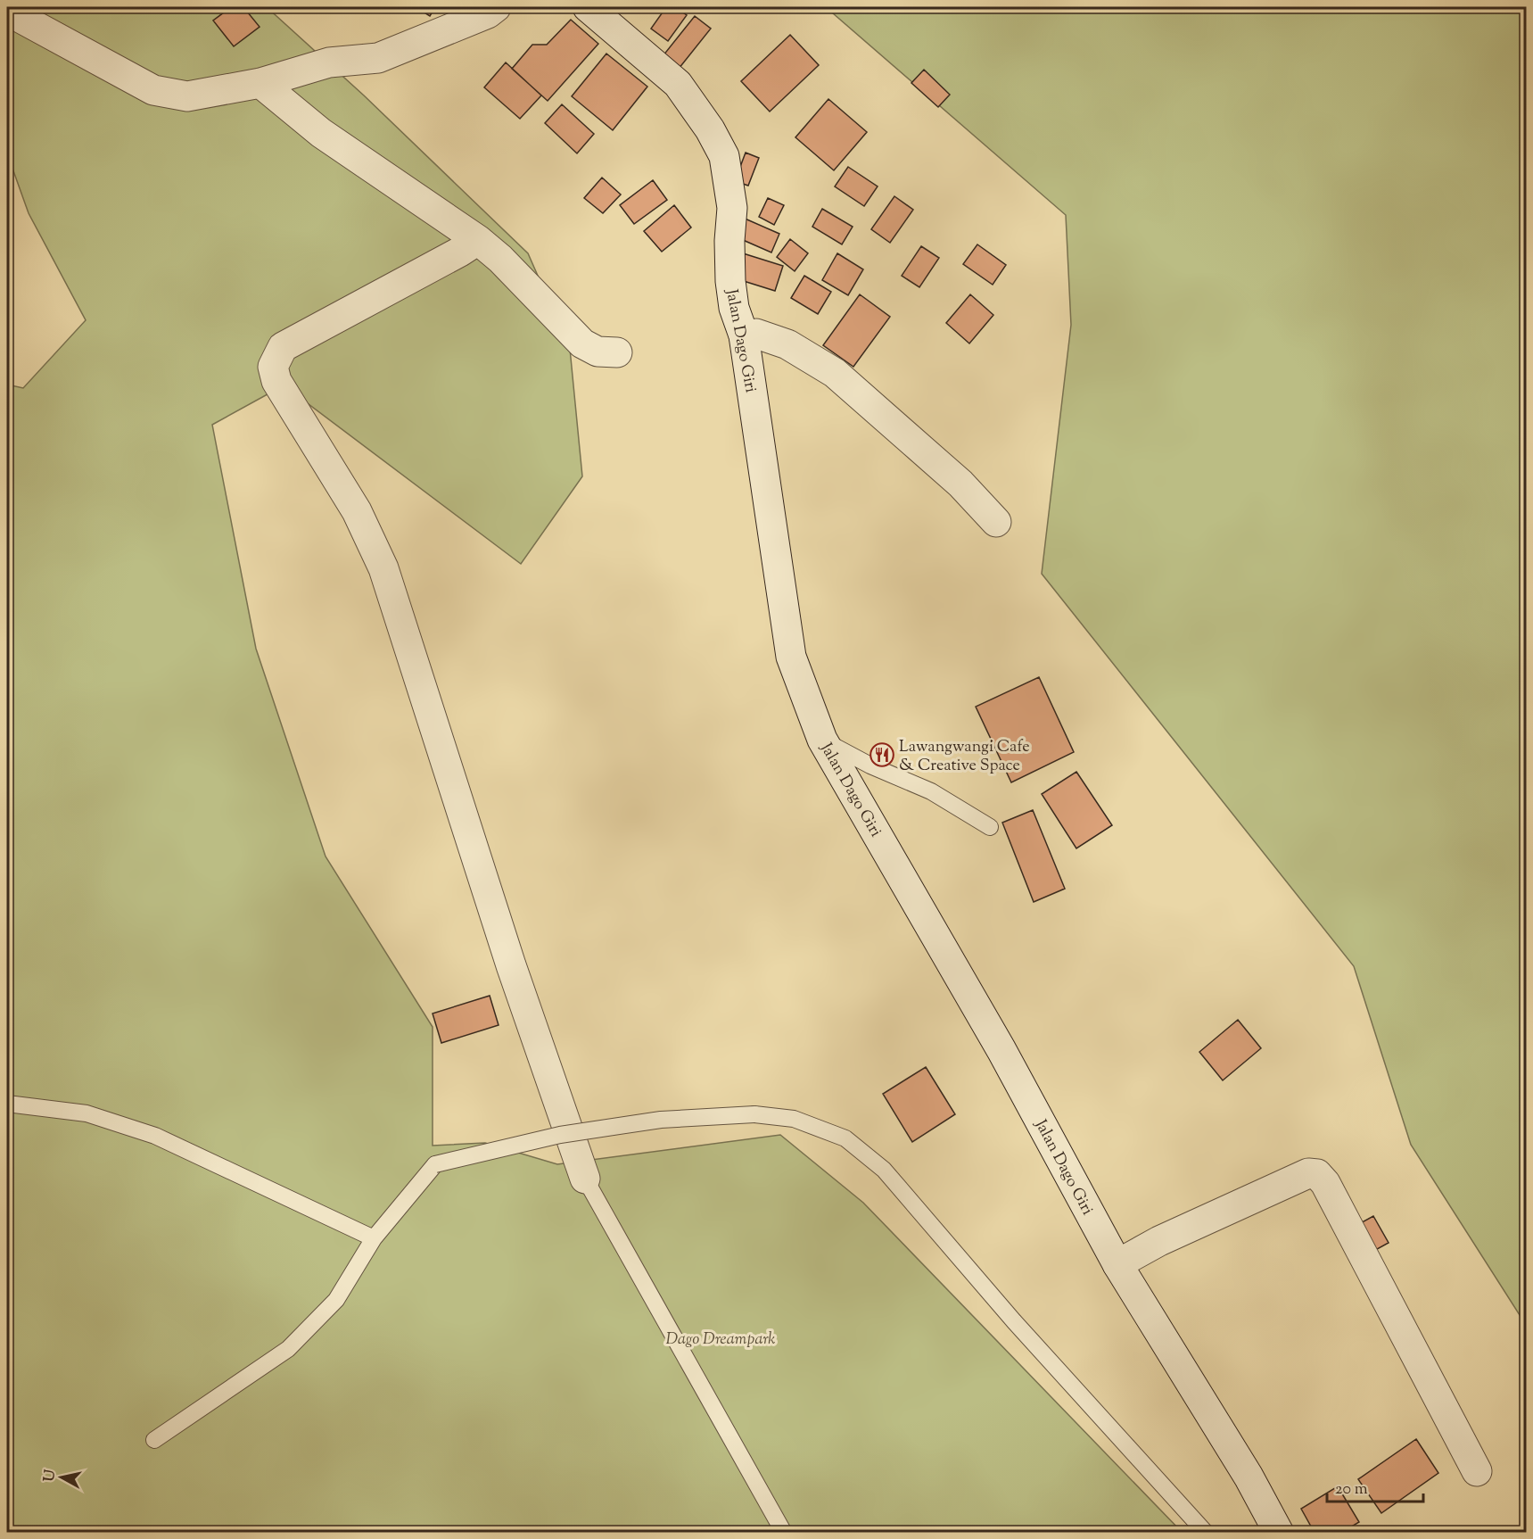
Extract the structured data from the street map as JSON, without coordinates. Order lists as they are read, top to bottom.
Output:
{
  "streets": {
    "street": ["Jalan Dago Giri"]
  },
  "parks": ["Dago Dreampark"],
  "places": {
    "restaurant": ["Lawangwangi Cafe & Creative Space"]
  },
  "scale_bar": "20 m",
  "north": "left"
}
